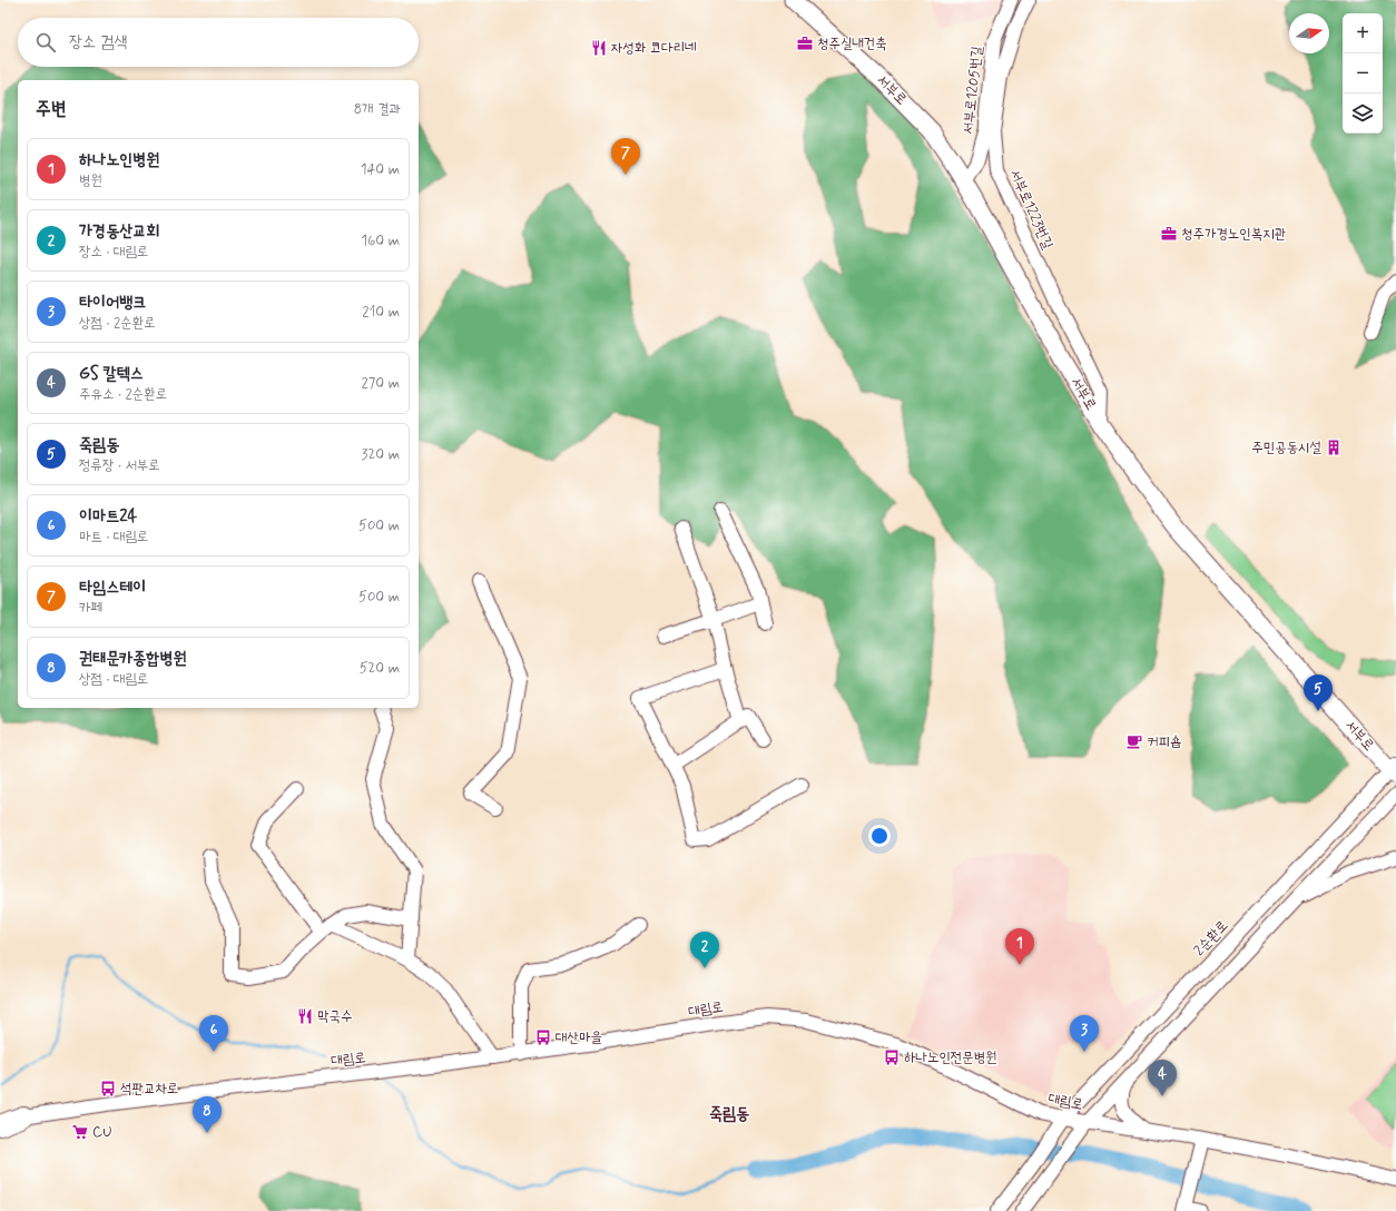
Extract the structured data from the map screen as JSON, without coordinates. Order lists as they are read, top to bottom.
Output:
{
  "streets": {
    "main road": ["서부로"],
    "street": [
      "서부로1205번길",
      "서부로1223번길",
      "2순환로",
      "대림로"
    ]
  },
  "crossings": [
    ["서부로", "서부로1205번길"],
    ["서부로", "서부로1223번길"],
    ["서부로", "2순환로"],
    ["서부로1205번길", "서부로1223번길"],
    ["2순환로", "대림로"]
  ],
  "districts": ["죽림동"],
  "places": {
    "office": ["청주실내건축", "청주가경노인복지관"],
    "restaurant": ["자성화 코다리네", "막국수"],
    "building": ["주민공동시설"],
    "cafe": ["커피숍"],
    "bus stop": ["대산마을", "하나노인전문병원", "석판교차로"],
    "supermarket": ["CU"]
  },
  "north": "right",
  "page": {
    "map_buttons": ["+", "−"],
    "search": "장소 검색",
    "heading": ["주변", "8개 결과"],
    "pins": [
      "7",
      "5",
      "1",
      "2",
      "3",
      "6",
      "4",
      "8"
    ],
    "list": [
      {
        "mark": "1",
        "name": "하나노인병원",
        "note": "병원",
        "value": "140 m"
      },
      {
        "mark": "2",
        "name": "가경동산교회",
        "note": "장소 · 대림로",
        "value": "160 m"
      },
      {
        "mark": "3",
        "name": "타이어뱅크",
        "note": "상점 · 2순환로",
        "value": "210 m"
      },
      {
        "mark": "4",
        "name": "GS 칼텍스",
        "note": "주유소 · 2순환로",
        "value": "270 m"
      },
      {
        "mark": "5",
        "name": "죽림동",
        "note": "정류장 · 서부로",
        "value": "320 m"
      },
      {
        "mark": "6",
        "name": "이마트24",
        "note": "마트 · 대림로",
        "value": "500 m"
      },
      {
        "mark": "7",
        "name": "타임스테이",
        "note": "카페",
        "value": "500 m"
      },
      {
        "mark": "8",
        "name": "권태문카종합병원",
        "note": "상점 · 대림로",
        "value": "520 m"
      }
    ]
  }
}
